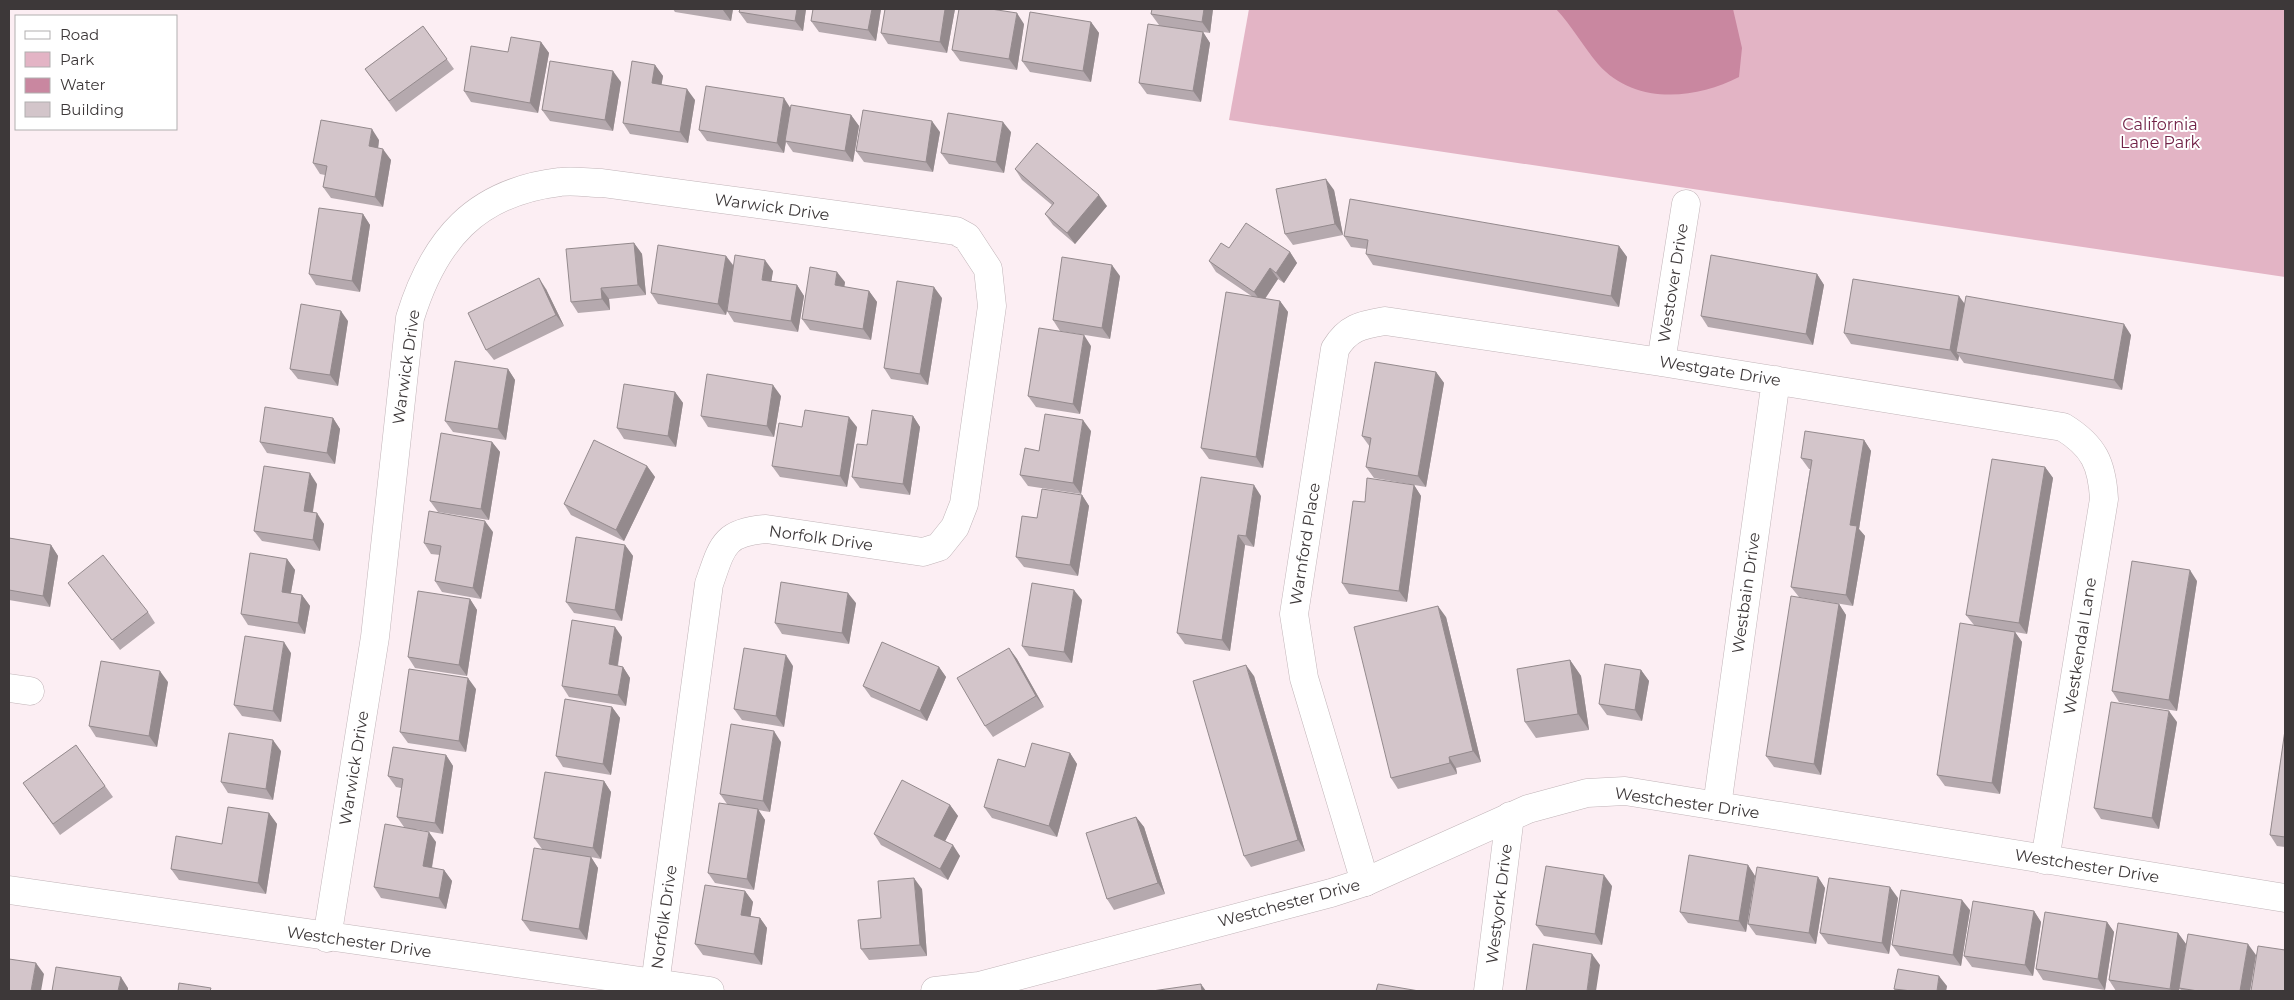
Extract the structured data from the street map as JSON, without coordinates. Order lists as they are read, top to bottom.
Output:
{
  "streets": {
    "street": [
      "Warwick Drive",
      "Westover Drive",
      "Westgate Drive",
      "Norfolk Drive",
      "Warnford Place",
      "Westbain Drive",
      "Westkendal Lane",
      "Westchester Drive",
      "Westyork Drive"
    ]
  },
  "crossings": [
    ["Warwick Drive", "Norfolk Drive"],
    ["Warwick Drive", "Westchester Drive"],
    ["Westover Drive", "Westgate Drive"],
    ["Westgate Drive", "Warnford Place"],
    ["Westgate Drive", "Westbain Drive"],
    ["Westgate Drive", "Westkendal Lane"],
    ["Norfolk Drive", "Westchester Drive"],
    ["Warnford Place", "Westchester Drive"],
    ["Westbain Drive", "Westchester Drive"],
    ["Westkendal Lane", "Westchester Drive"],
    ["Westchester Drive", "Westyork Drive"]
  ],
  "parks": ["California Lane Park"],
  "legend": [
    "Road",
    "Park",
    "Water",
    "Building"
  ]
}
